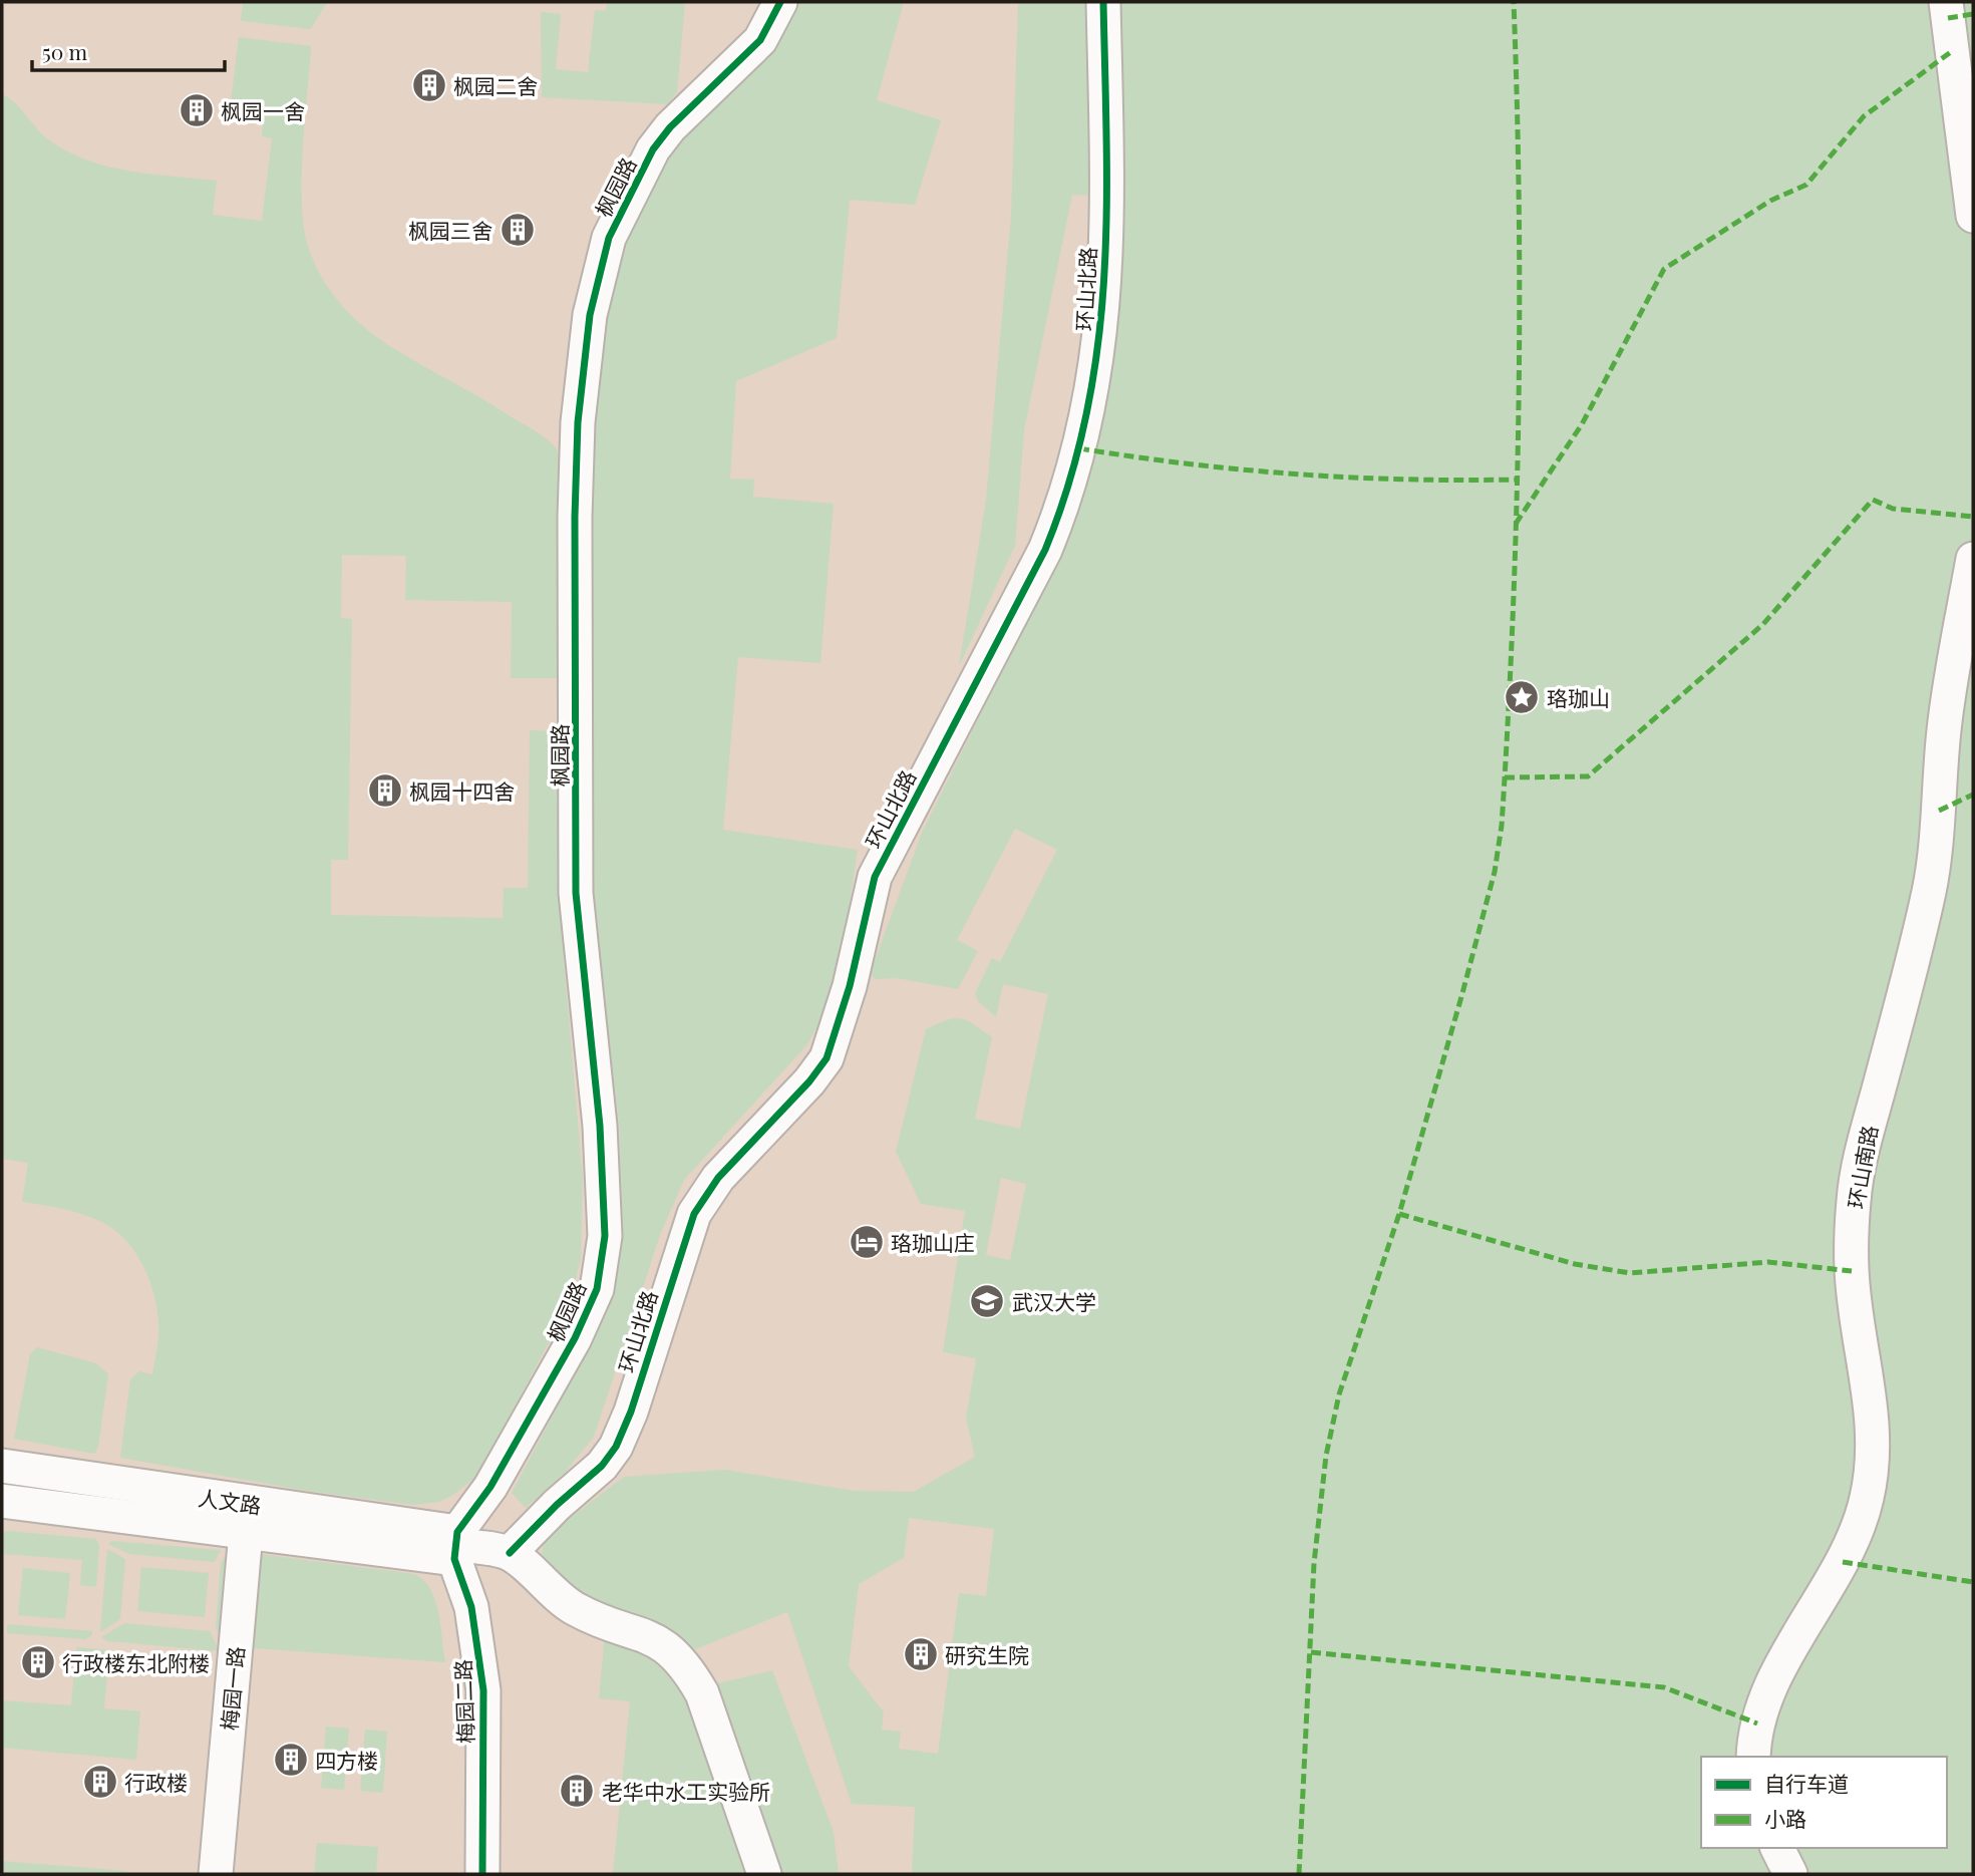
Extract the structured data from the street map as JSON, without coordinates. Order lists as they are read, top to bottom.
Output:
{
  "streets": {
    "street": [
      "枫园路",
      "环山北路",
      "环山南路",
      "人文路",
      "梅园一路",
      "梅园二路"
    ]
  },
  "crossings": [
    ["枫园路", "人文路"],
    ["枫园路", "梅园二路"],
    ["人文路", "梅园一路"],
    ["人文路", "梅园二路"]
  ],
  "places": {
    "building": [
      "枫园二舍",
      "枫园一舍",
      "枫园三舍",
      "枫园十四舍",
      "研究生院",
      "行政楼东北附楼",
      "四方楼",
      "行政楼",
      "老华中水工实验所"
    ],
    "place": ["珞珈山"],
    "hotel": ["珞珈山庄"],
    "school or university": ["武汉大学"]
  },
  "legend": ["自行车道", "小路"],
  "scale_bar": "50 m"
}
